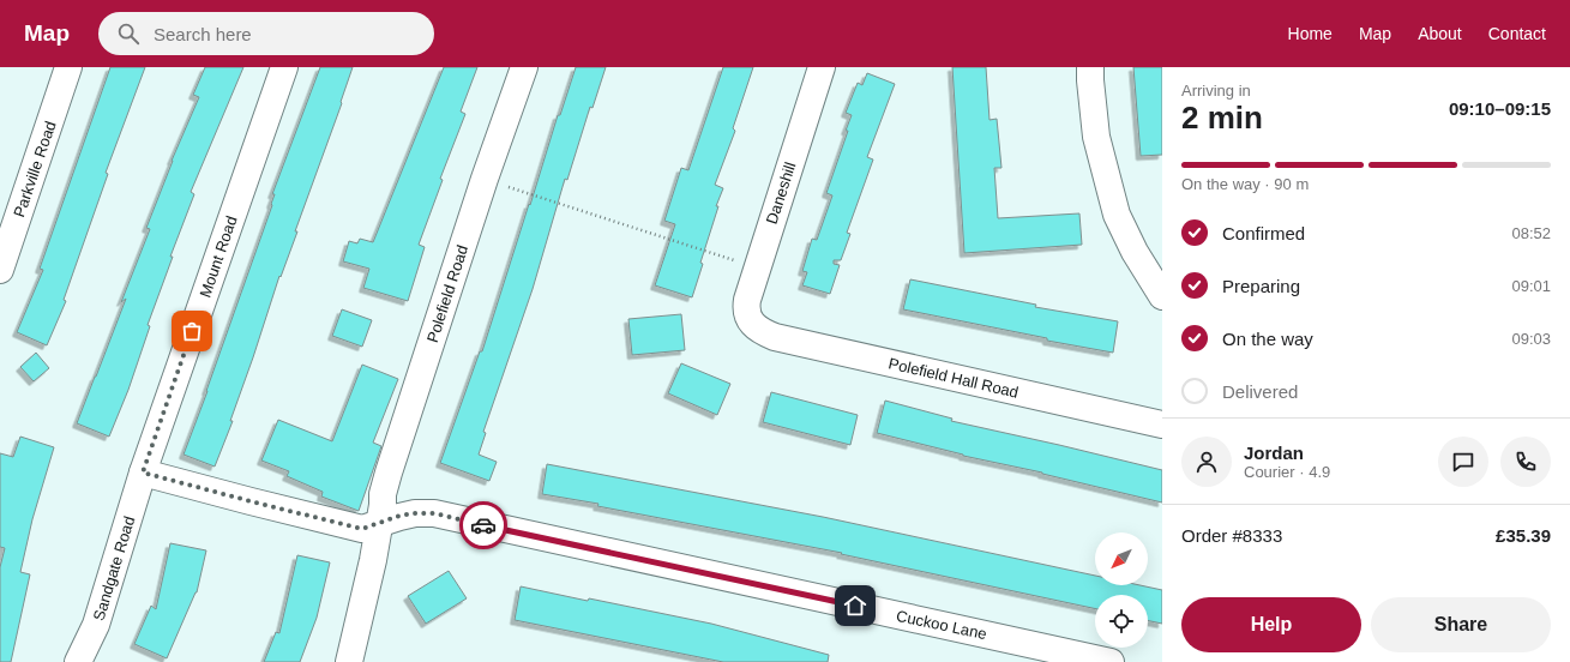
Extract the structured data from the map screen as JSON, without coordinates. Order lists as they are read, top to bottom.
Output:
{
  "streets": {
    "street": [
      "Parkville Road",
      "Daneshill",
      "Mount Road",
      "Polefield Road",
      "Polefield Hall Road",
      "Sandgate Road",
      "Cuckoo Lane"
    ]
  },
  "crossings": [
    ["Daneshill", "Polefield Hall Road"],
    ["Mount Road", "Sandgate Road"],
    ["Mount Road", "Cuckoo Lane"],
    ["Polefield Road", "Cuckoo Lane"],
    ["Sandgate Road", "Cuckoo Lane"]
  ],
  "north": "bottom left",
  "page": {
    "header": "Map",
    "search": "Search here",
    "nav": [
      "Home",
      "Map",
      "About",
      "Contact"
    ],
    "heading": ["2 min", "Arriving in", "09:10–09:15"],
    "panel": [
      "Jordan",
      "Courier · 4.9",
      "Order #8333",
      "£35.39"
    ],
    "bar": "On the way · 90 m",
    "list": [
      ["Confirmed", "08:52"],
      ["Preparing", "09:01"],
      ["On the way", "09:03"],
      "Delivered"
    ],
    "buttons": ["Help", "Share"]
  }
}
